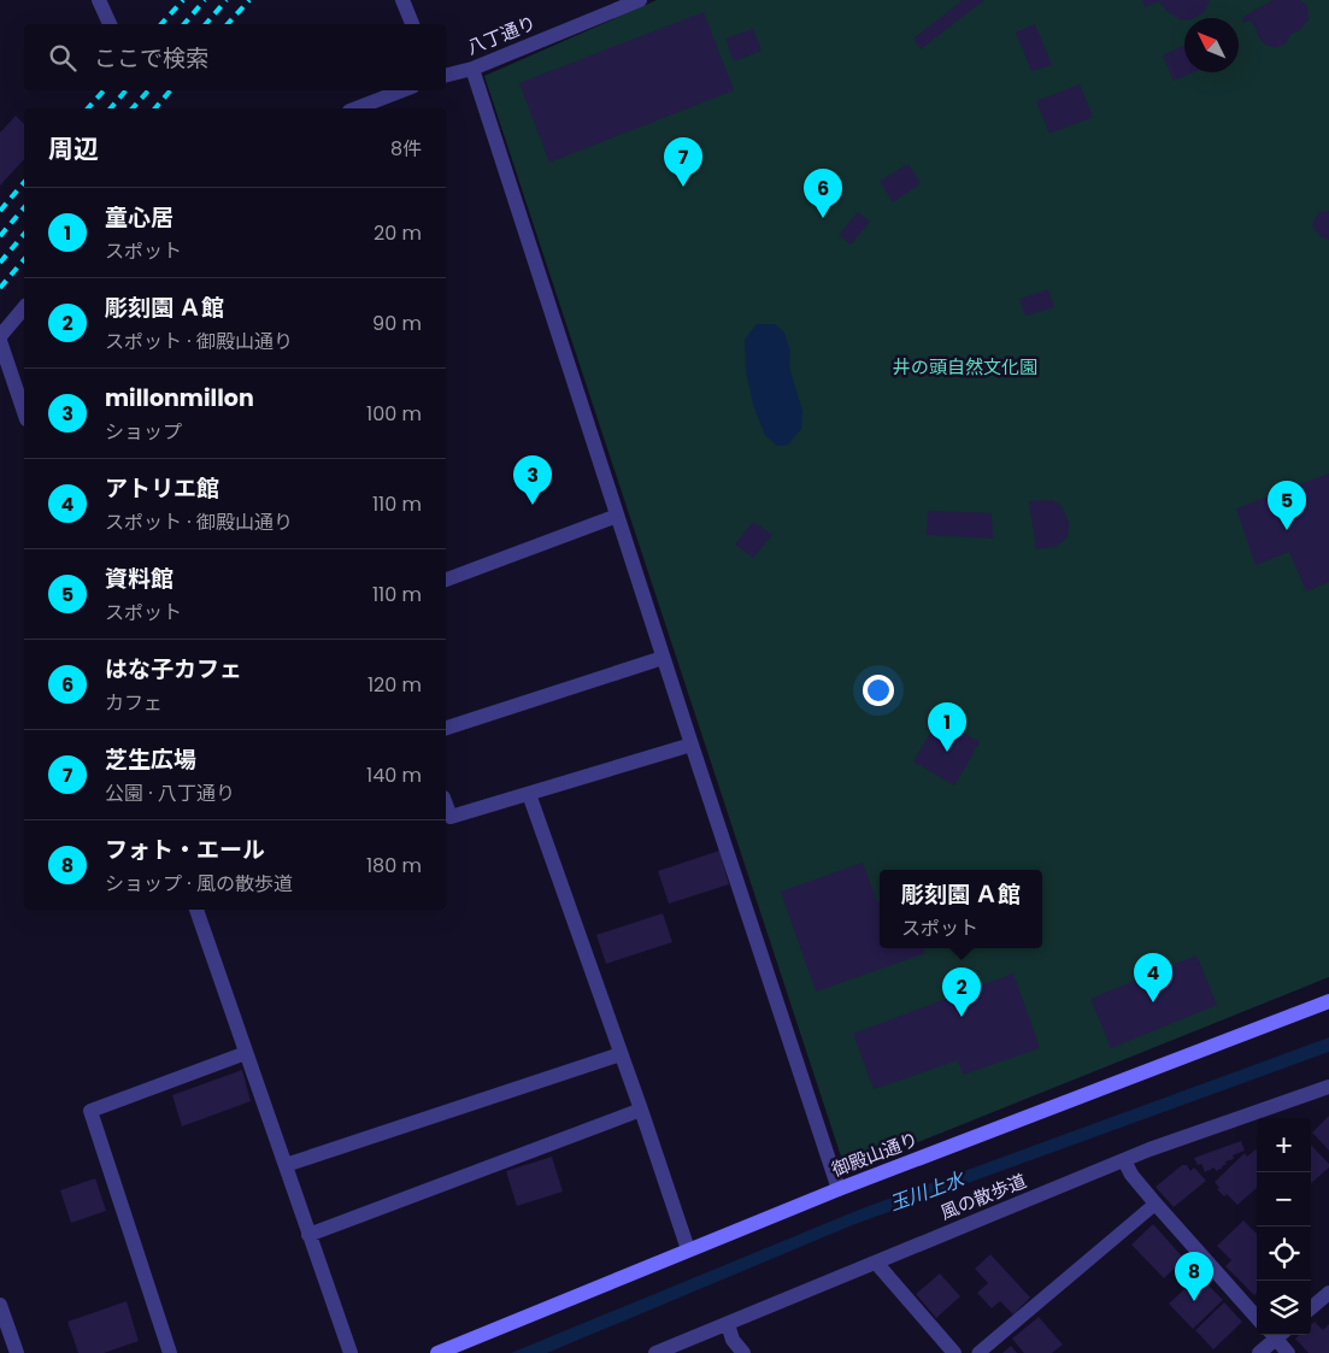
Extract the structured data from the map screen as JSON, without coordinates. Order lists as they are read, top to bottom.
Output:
{
  "streets": {
    "street": ["八丁通り", "御殿山通り", "風の散歩道"]
  },
  "water": ["玉川上水"],
  "parks": ["井の頭自然文化園"],
  "north": "top left",
  "page": {
    "search": "ここで検索",
    "heading": ["周辺", "8件"],
    "pins": [
      "7",
      "6",
      "3",
      "5",
      "1",
      "4",
      "2",
      "8"
    ],
    "list": [
      {
        "mark": "1",
        "name": "童心居",
        "note": "スポット",
        "value": "20 m"
      },
      {
        "mark": "2",
        "name": "彫刻園 Ａ館",
        "note": "スポット · 御殿山通り",
        "value": "90 m"
      },
      {
        "mark": "3",
        "name": "millonmillon",
        "note": "ショップ",
        "value": "100 m"
      },
      {
        "mark": "4",
        "name": "アトリエ館",
        "note": "スポット · 御殿山通り",
        "value": "110 m"
      },
      {
        "mark": "5",
        "name": "資料館",
        "note": "スポット",
        "value": "110 m"
      },
      {
        "mark": "6",
        "name": "はな子カフェ",
        "note": "カフェ",
        "value": "120 m"
      },
      {
        "mark": "7",
        "name": "芝生広場",
        "note": "公園 · 八丁通り",
        "value": "140 m"
      },
      {
        "mark": "8",
        "name": "フォト・エール",
        "note": "ショップ · 風の散歩道",
        "value": "180 m"
      }
    ],
    "popup": ["彫刻園 Ａ館", "スポット"],
    "map_buttons": ["+", "−"]
  }
}
